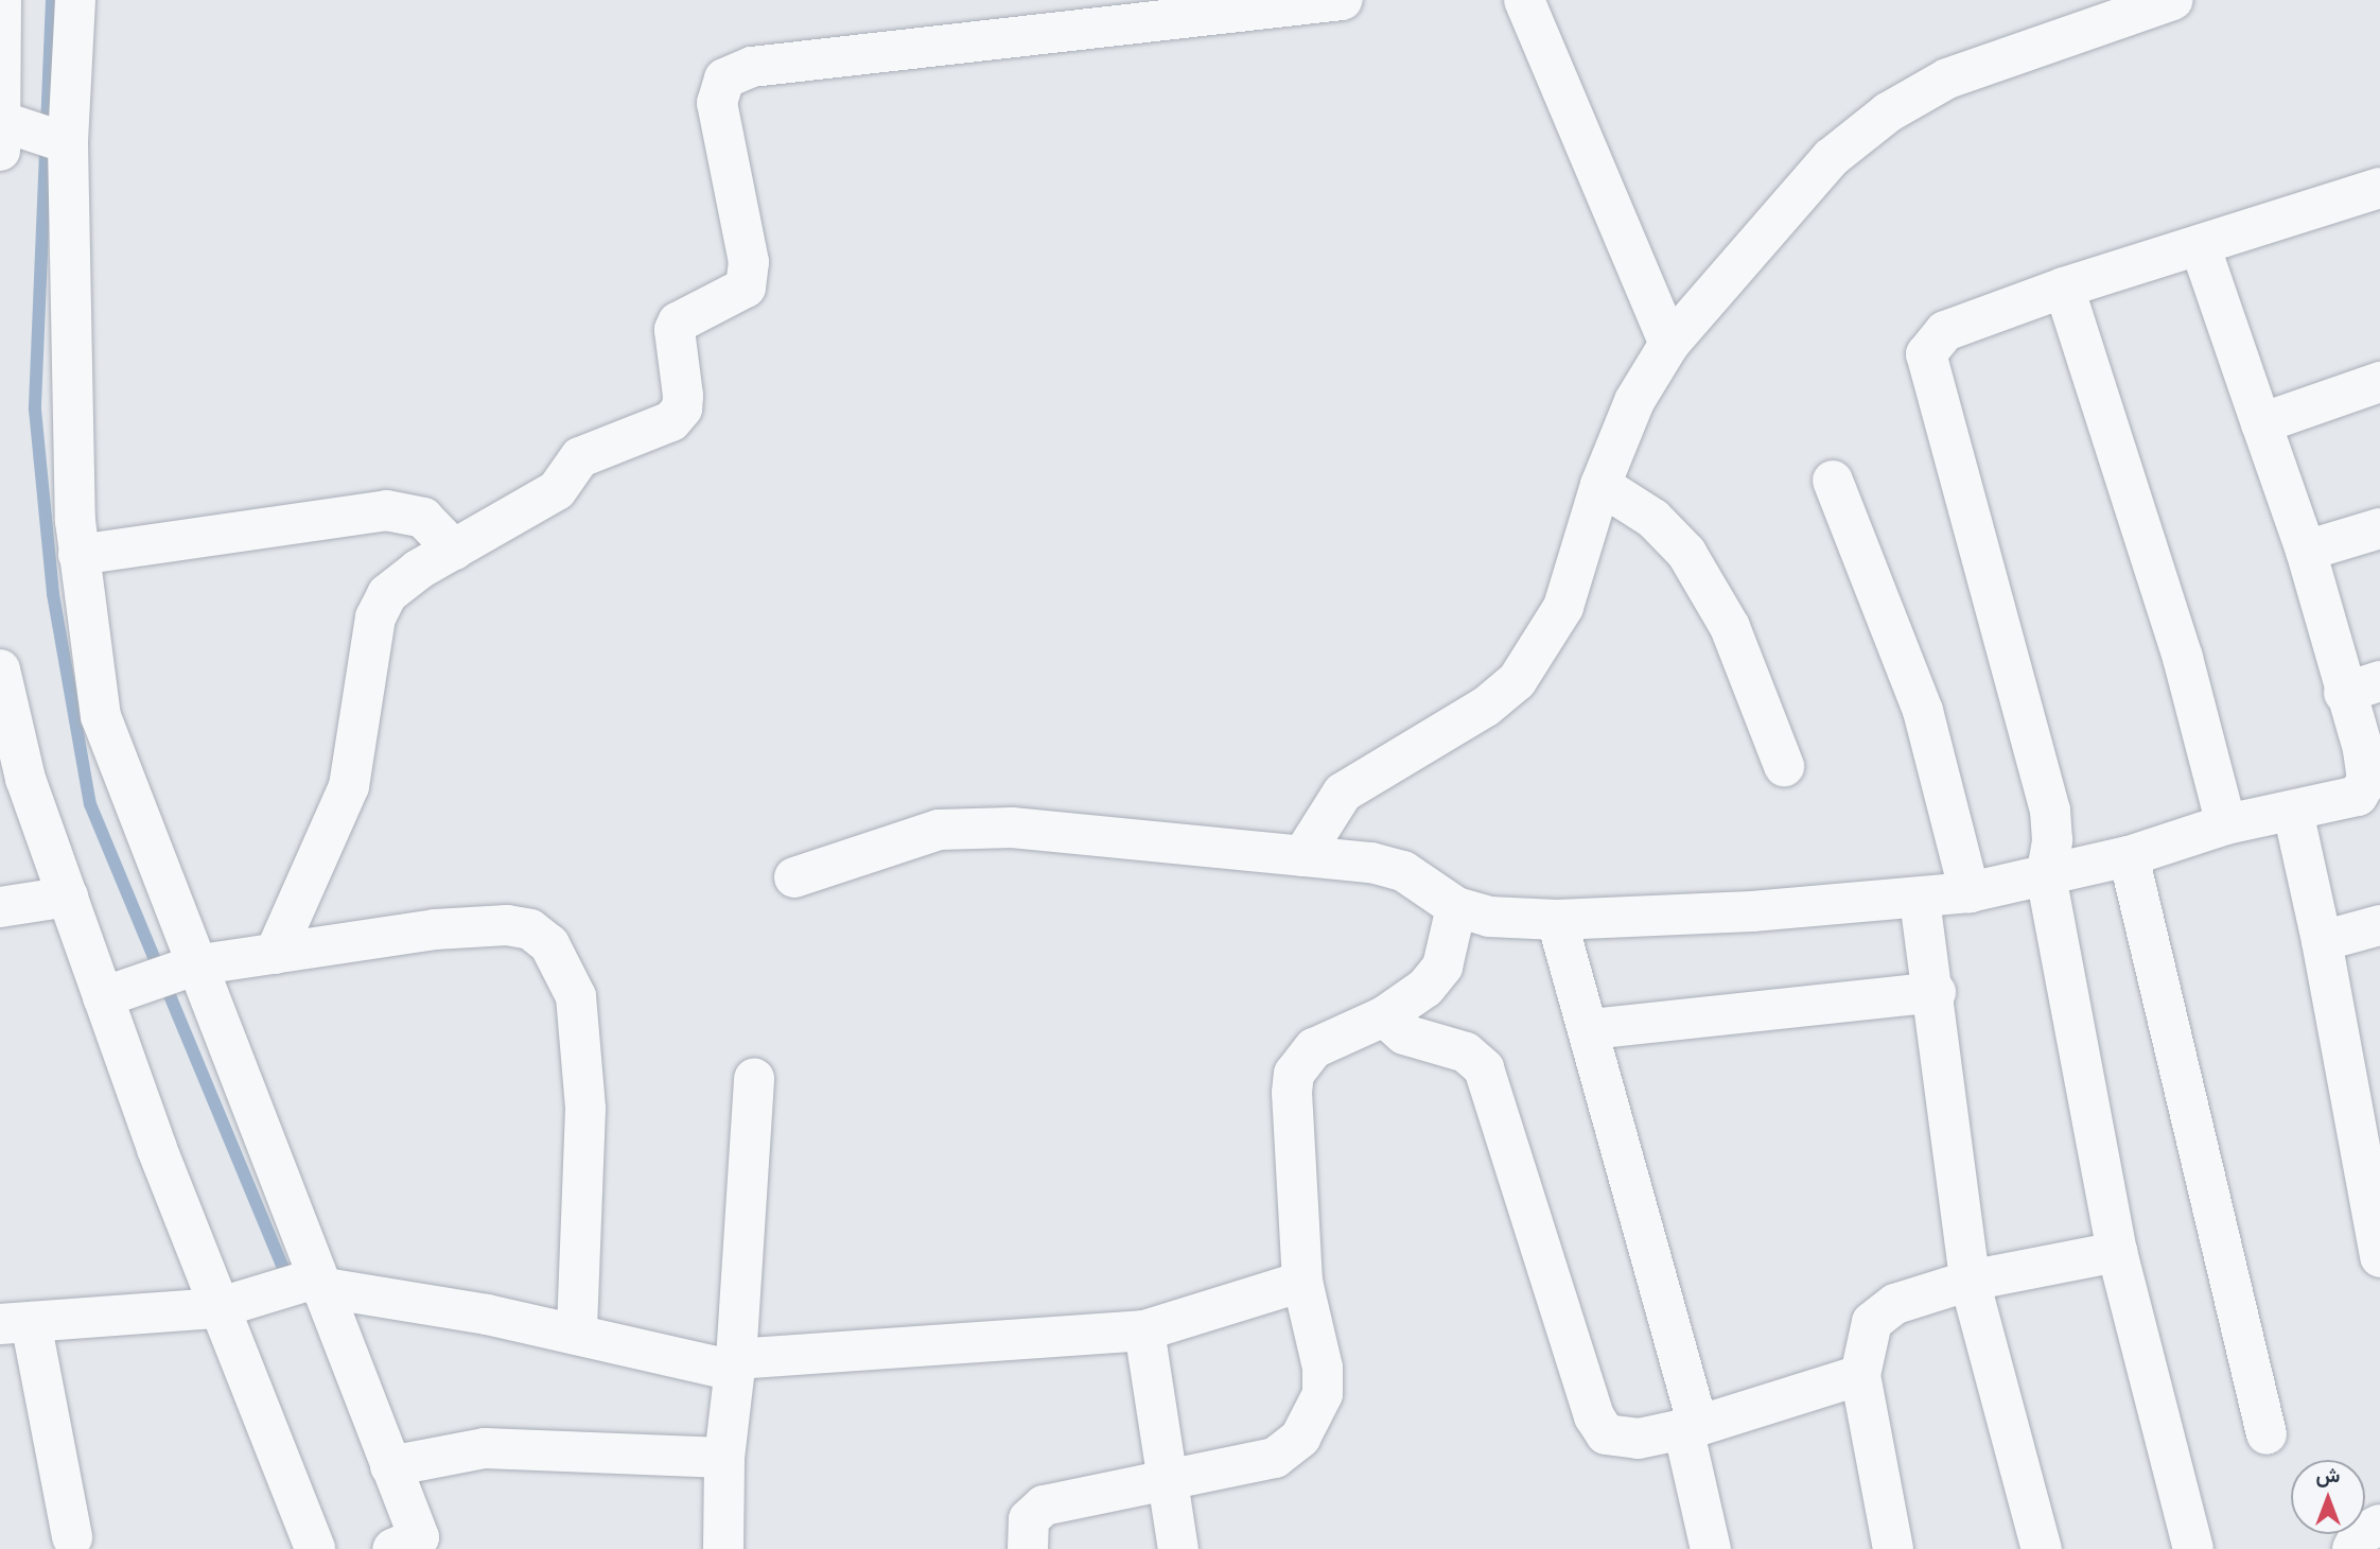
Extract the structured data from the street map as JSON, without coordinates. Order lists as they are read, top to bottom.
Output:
{
  "north": "top"
}
